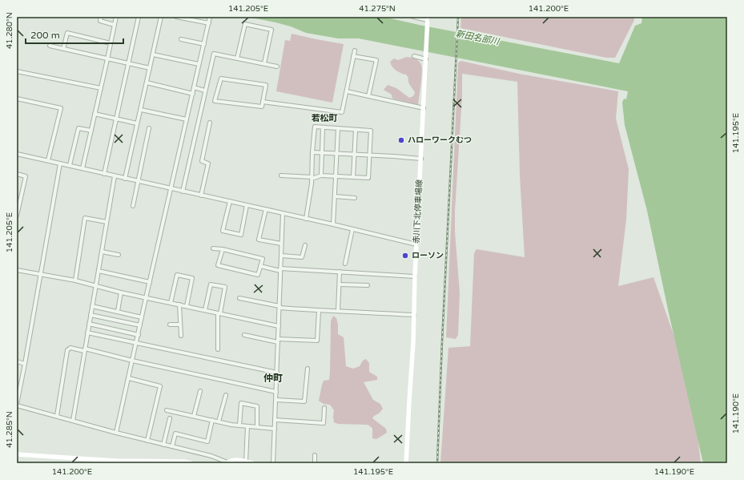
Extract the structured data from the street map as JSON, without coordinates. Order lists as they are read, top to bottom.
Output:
{
  "streets": {
    "main road": ["赤川下北停車場線"]
  },
  "districts": ["若松町", "仲町"],
  "water": ["新田名部川"],
  "places": ["ハローワークむつ", "ローソン"],
  "scale_bar": "200 m",
  "coordinates": [
    "141.205°E",
    "41.275°N",
    "141.200°E",
    "41.280°N",
    "141.195°E",
    "141.190°E",
    "41.285°N"
  ]
}
